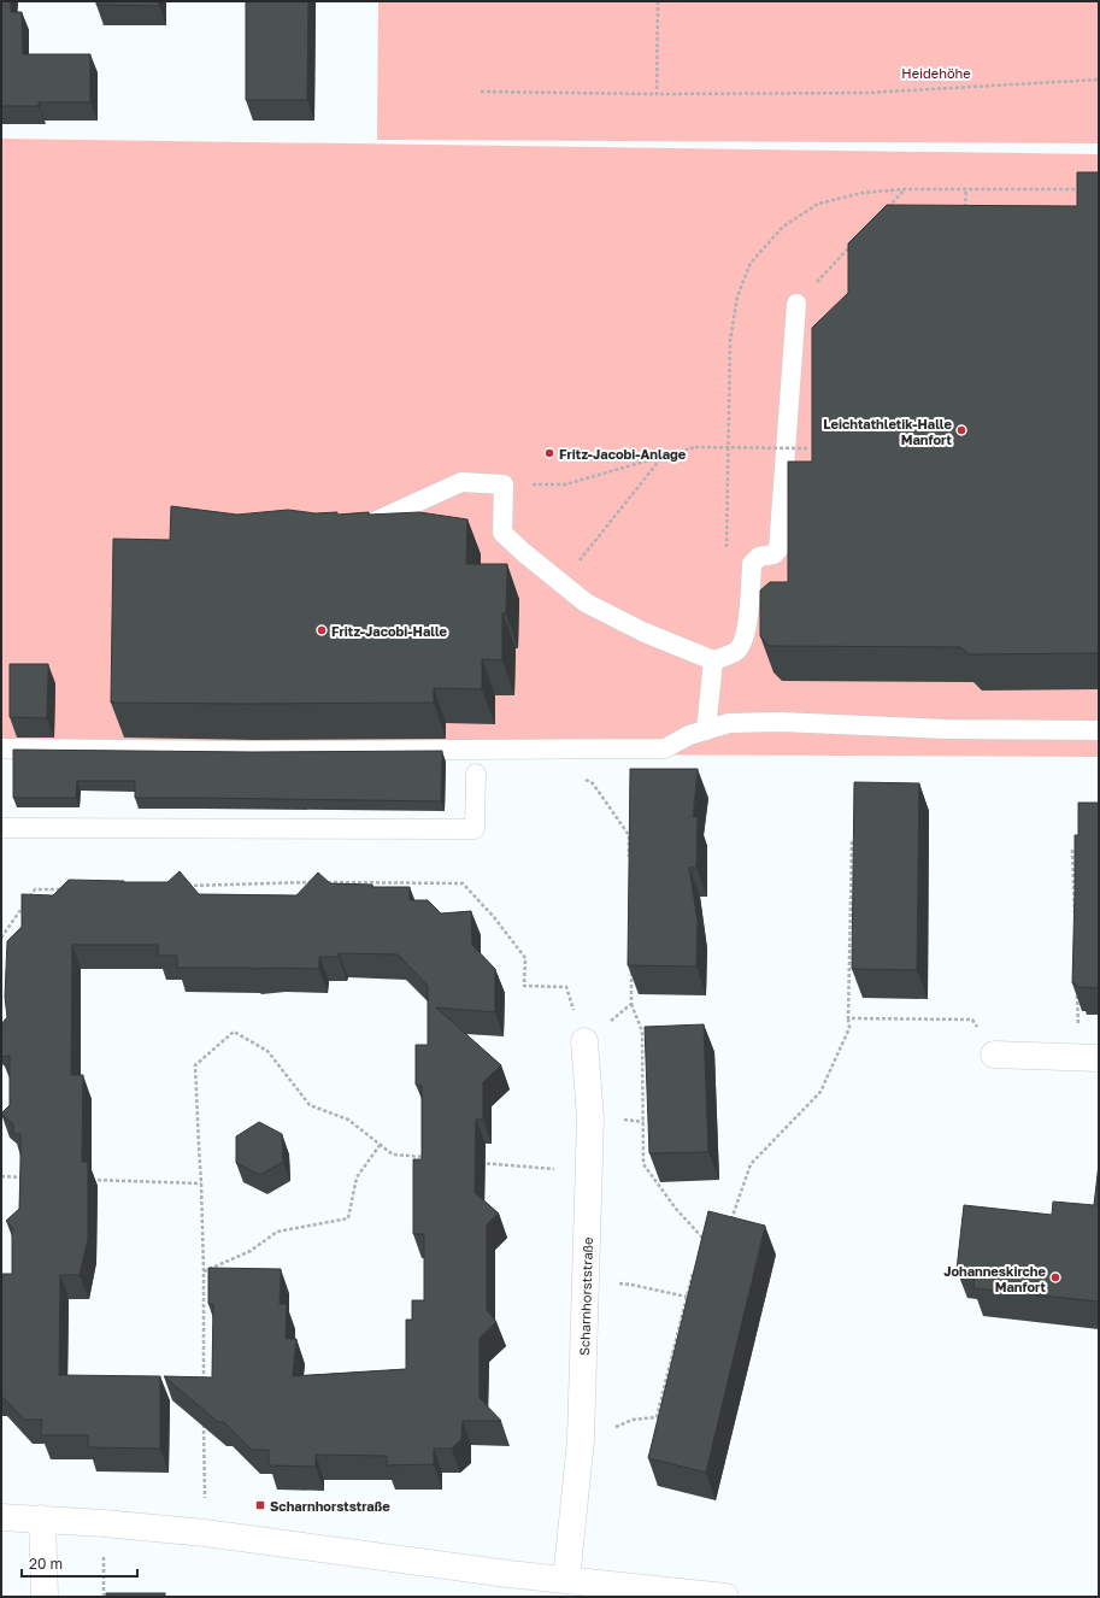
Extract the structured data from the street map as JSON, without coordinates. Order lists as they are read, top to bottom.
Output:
{
  "streets": {
    "street": ["Scharnhorststraße"]
  },
  "parks": ["Heidehöhe"],
  "places": {
    "other": [
      "Leichtathletik-Halle Manfort",
      "Fritz-Jacobi-Anlage",
      "Fritz-Jacobi-Halle",
      "Johanneskirche Manfort"
    ],
    "transit": ["Scharnhorststraße"]
  },
  "scale_bar": "20 m"
}
